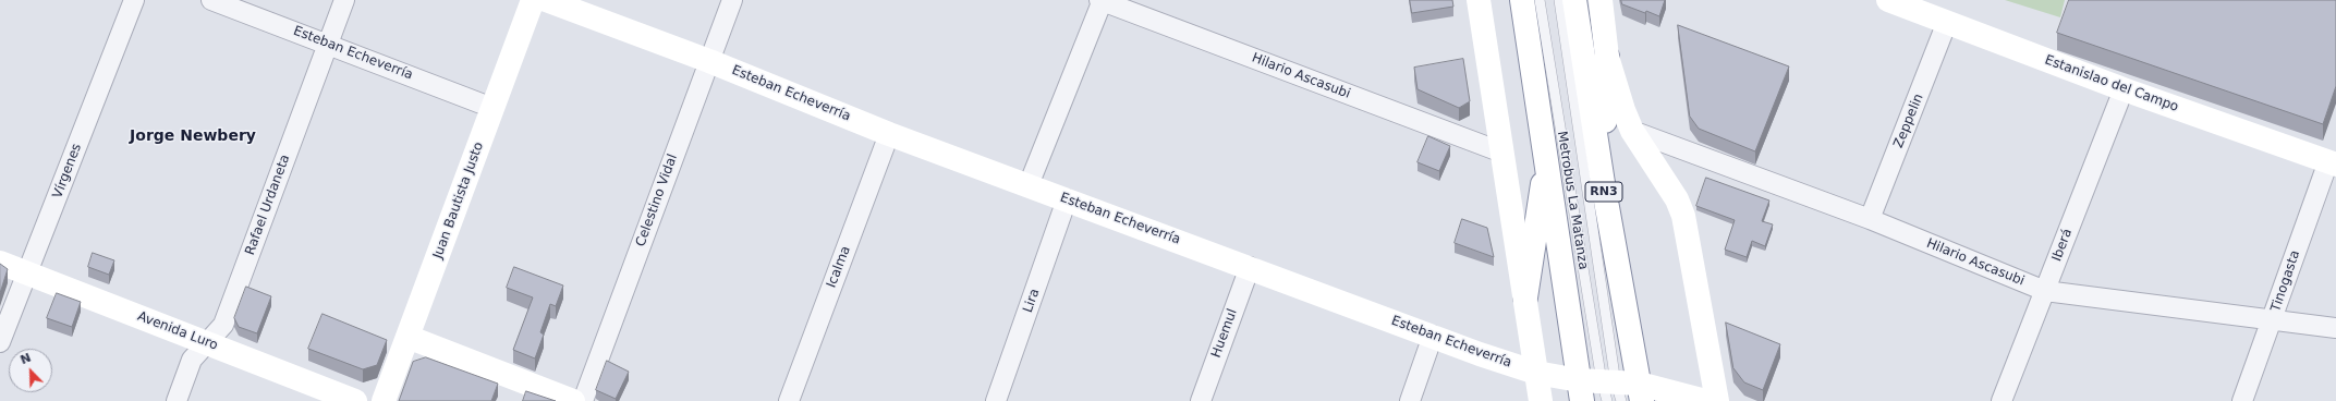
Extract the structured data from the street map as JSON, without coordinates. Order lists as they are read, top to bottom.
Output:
{
  "streets": {
    "main road": [
      "Esteban Echeverría",
      "Estanislao del Campo",
      "RN3",
      "Juan Bautista Justo",
      "Avenida Luro"
    ],
    "street": [
      "Hilario Ascasubi",
      "Zeppelin",
      "Vírgenes",
      "Celestino Vidal",
      "Rafael Urdaneta",
      "Iberá",
      "Icalma",
      "Tinogasta",
      "Lira",
      "Huemul"
    ],
    "lane": ["Metrobus La Matanza"]
  },
  "crossings": [
    ["Esteban Echeverría", "RN3"],
    ["Esteban Echeverría", "Juan Bautista Justo"],
    ["Esteban Echeverría", "Celestino Vidal"],
    ["Esteban Echeverría", "Metrobus La Matanza"],
    ["Esteban Echeverría", "Rafael Urdaneta"],
    ["Esteban Echeverría", "Icalma"],
    ["Esteban Echeverría", "Lira"],
    ["Esteban Echeverría", "Huemul"],
    ["Hilario Ascasubi", "Zeppelin"],
    ["Hilario Ascasubi", "Iberá"],
    ["Hilario Ascasubi", "Tinogasta"],
    ["Estanislao del Campo", "Zeppelin"],
    ["Estanislao del Campo", "Iberá"],
    ["Estanislao del Campo", "Tinogasta"],
    ["Vírgenes", "Avenida Luro"],
    ["RN3", "Metrobus La Matanza"],
    ["Rafael Urdaneta", "Avenida Luro"]
  ],
  "districts": ["Jorge Newbery"],
  "north": "top left"
}
